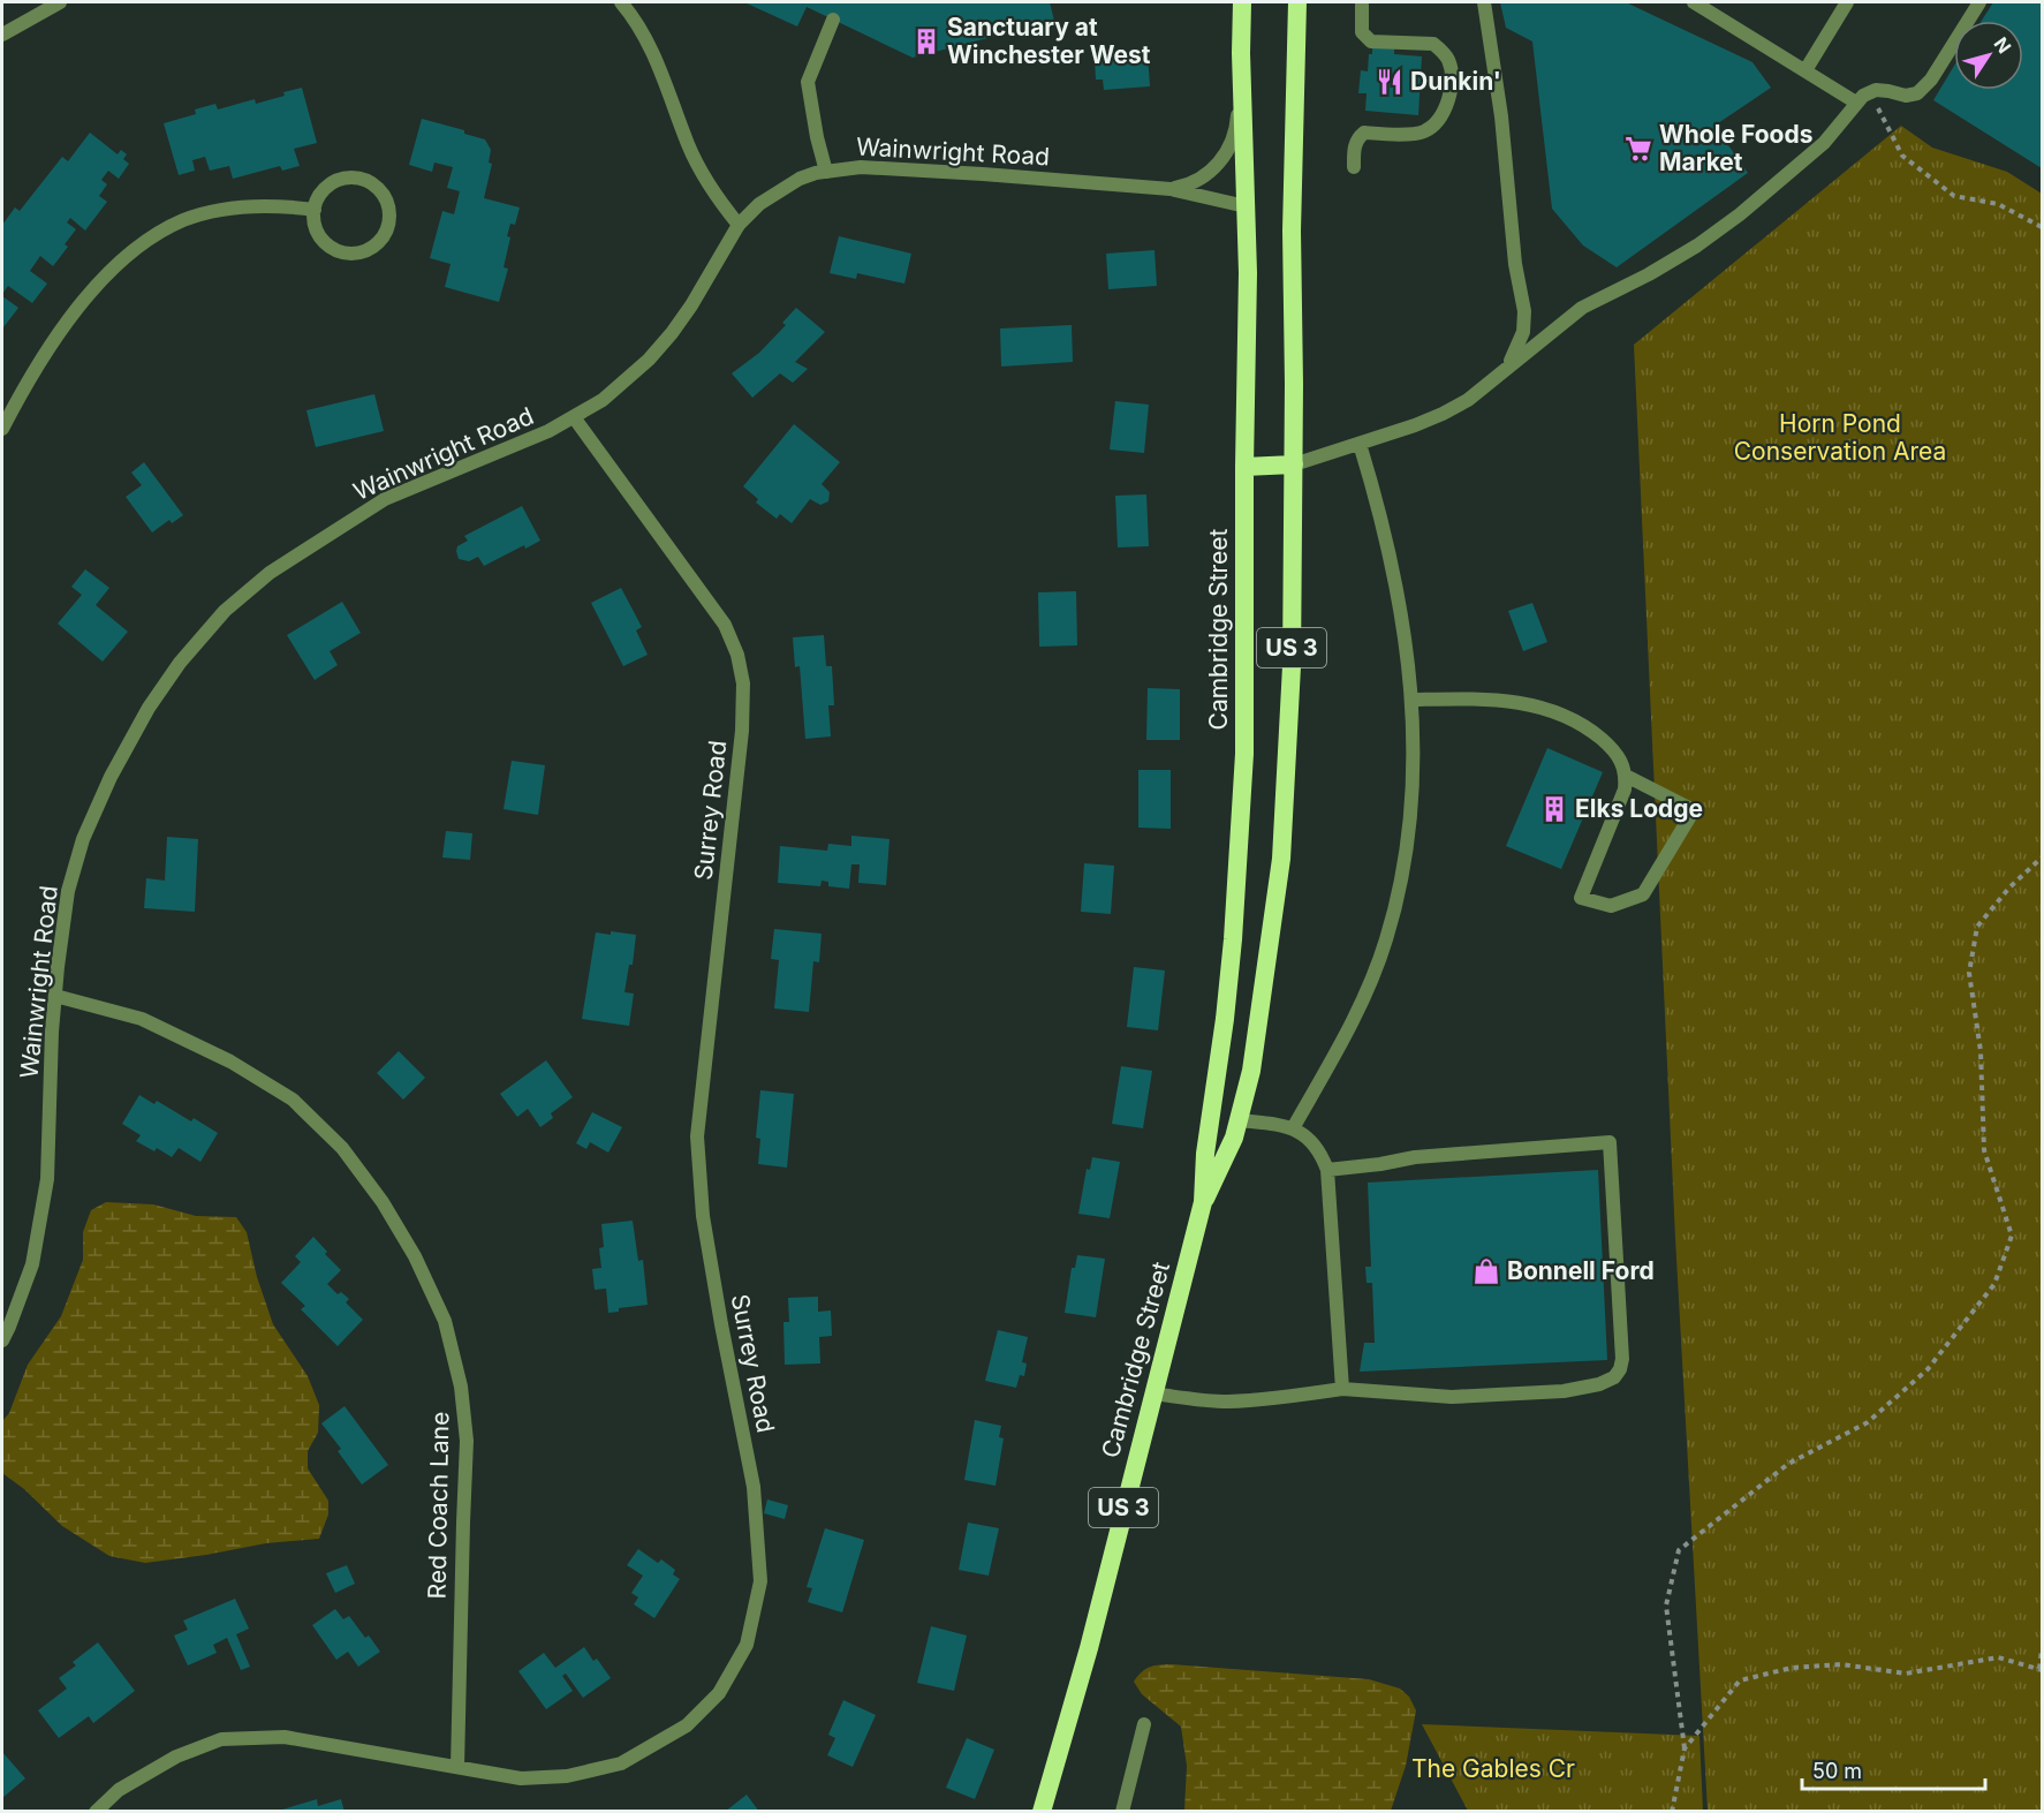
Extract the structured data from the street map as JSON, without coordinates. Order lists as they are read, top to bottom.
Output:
{
  "streets": {
    "highway": ["Cambridge Street", "US 3"],
    "street": ["Wainwright Road", "Surrey Road", "Red Coach Lane"]
  },
  "crossings": [
    ["Wainwright Road", "Cambridge Street"],
    ["Wainwright Road", "US 3"],
    ["Wainwright Road", "Surrey Road"],
    ["Wainwright Road", "Red Coach Lane"],
    ["Cambridge Street", "US 3"],
    ["Surrey Road", "Red Coach Lane"]
  ],
  "parks": ["Horn Pond Conservation Area", "The Gables Cr"],
  "places": {
    "building": ["Sanctuary at Winchester West", "Elks Lodge"],
    "restaurant": ["Dunkin'"],
    "supermarket": ["Whole Foods Market"],
    "shop": ["Bonnell Ford"]
  },
  "scale_bar": "50 m",
  "north": "top right"
}
